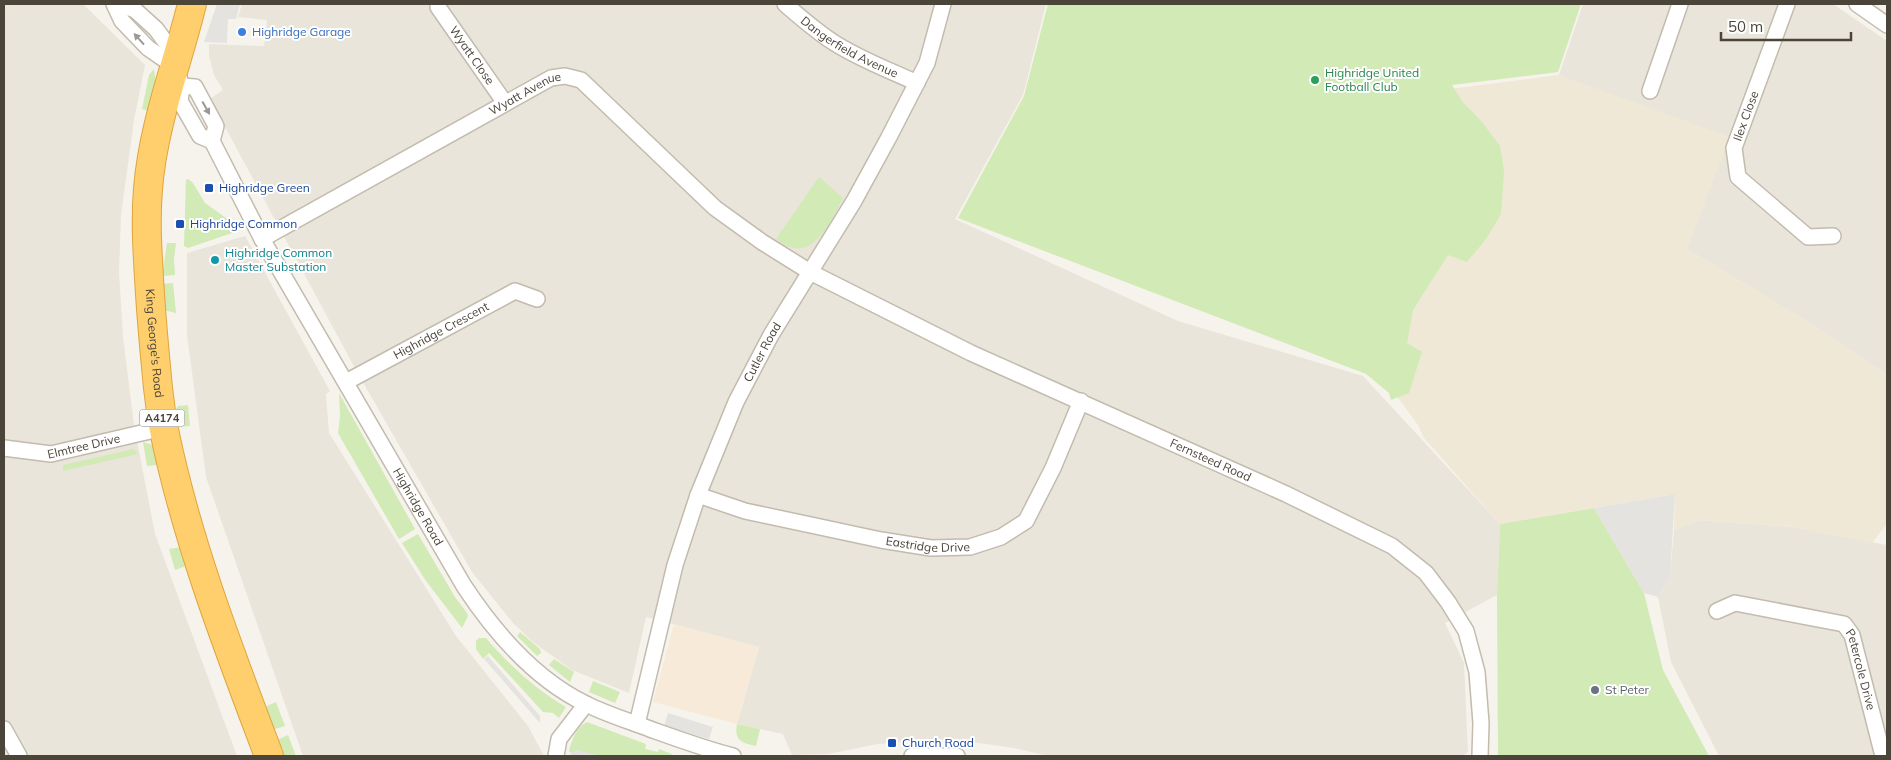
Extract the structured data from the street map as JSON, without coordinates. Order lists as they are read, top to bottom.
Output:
{
  "streets": {
    "highway": ["King George's Road", "A4174"],
    "street": [
      "Dangerfield Avenue",
      "Wyatt Close",
      "Wyatt Avenue",
      "Ilex Close",
      "Highridge Crescent",
      "Cutler Road",
      "Elmtree Drive",
      "Fernsteed Road",
      "Highridge Road",
      "Eastridge Drive",
      "Petercole Drive"
    ]
  },
  "crossings": [
    ["Dangerfield Avenue", "Cutler Road"],
    ["Wyatt Close", "Wyatt Avenue"],
    ["Wyatt Avenue", "Cutler Road"],
    ["Wyatt Avenue", "Fernsteed Road"],
    ["Wyatt Avenue", "Highridge Road"],
    ["Highridge Crescent", "Highridge Road"],
    ["King George's Road", "A4174"],
    ["King George's Road", "Elmtree Drive"],
    ["King George's Road", "Highridge Road"],
    ["Cutler Road", "Fernsteed Road"],
    ["Cutler Road", "Highridge Road"],
    ["Cutler Road", "Eastridge Drive"],
    ["A4174", "Highridge Road"],
    ["Fernsteed Road", "Eastridge Drive"]
  ],
  "places": {
    "other": [
      "Highridge Garage",
      "Highridge United Football Club",
      "Highridge Common Master Substation",
      "St Peter"
    ],
    "transit": ["Highridge Green", "Highridge Common", "Church Road"]
  },
  "scale_bar": "50 m"
}
